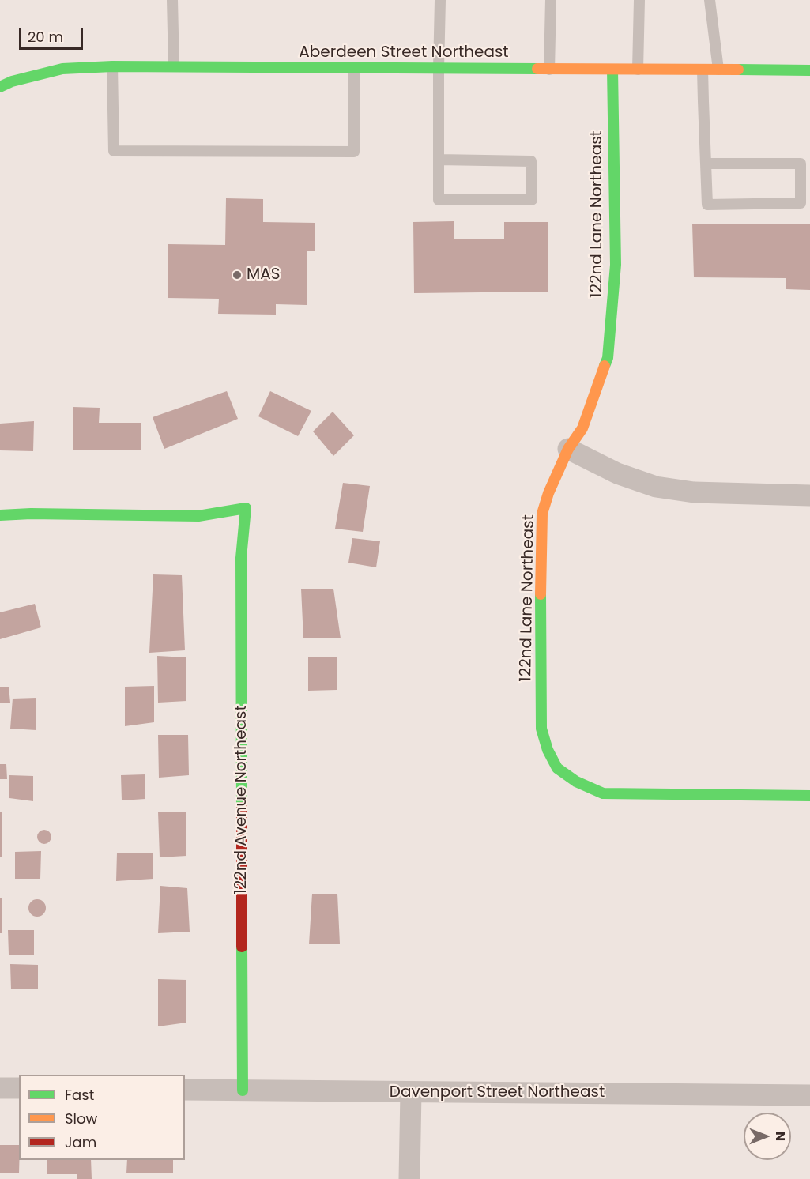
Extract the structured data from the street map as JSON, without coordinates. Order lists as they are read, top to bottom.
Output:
{
  "streets": {
    "street": [
      "Aberdeen Street Northeast",
      "122nd Lane Northeast",
      "122nd Avenue Northeast",
      "Davenport Street Northeast"
    ]
  },
  "crossings": [
    ["Aberdeen Street Northeast", "122nd Lane Northeast"],
    ["122nd Avenue Northeast", "Davenport Street Northeast"]
  ],
  "places": ["MAS"],
  "legend": ["Fast", "Slow", "Jam"],
  "scale_bar": "20 m",
  "north": "right"
}
